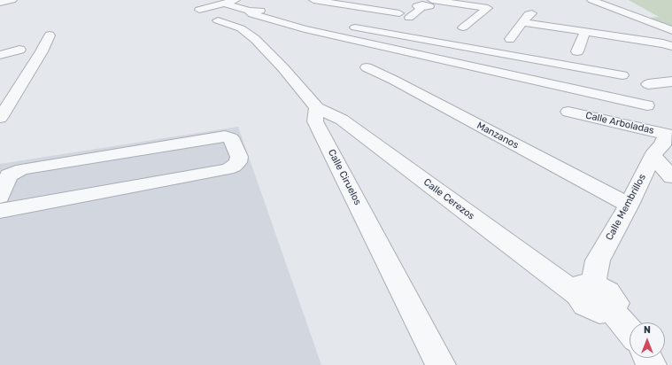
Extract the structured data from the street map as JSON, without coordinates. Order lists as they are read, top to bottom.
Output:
{
  "streets": {
    "street": [
      "Calle Arboladas",
      "Manzanos",
      "Calle Ciruelos",
      "Calle Cerezos",
      "Calle Membrillos"
    ]
  },
  "crossings": [
    ["Calle Arboladas", "Calle Membrillos"],
    ["Manzanos", "Calle Membrillos"],
    ["Calle Ciruelos", "Calle Cerezos"],
    ["Calle Cerezos", "Calle Membrillos"]
  ],
  "north": "top"
}
